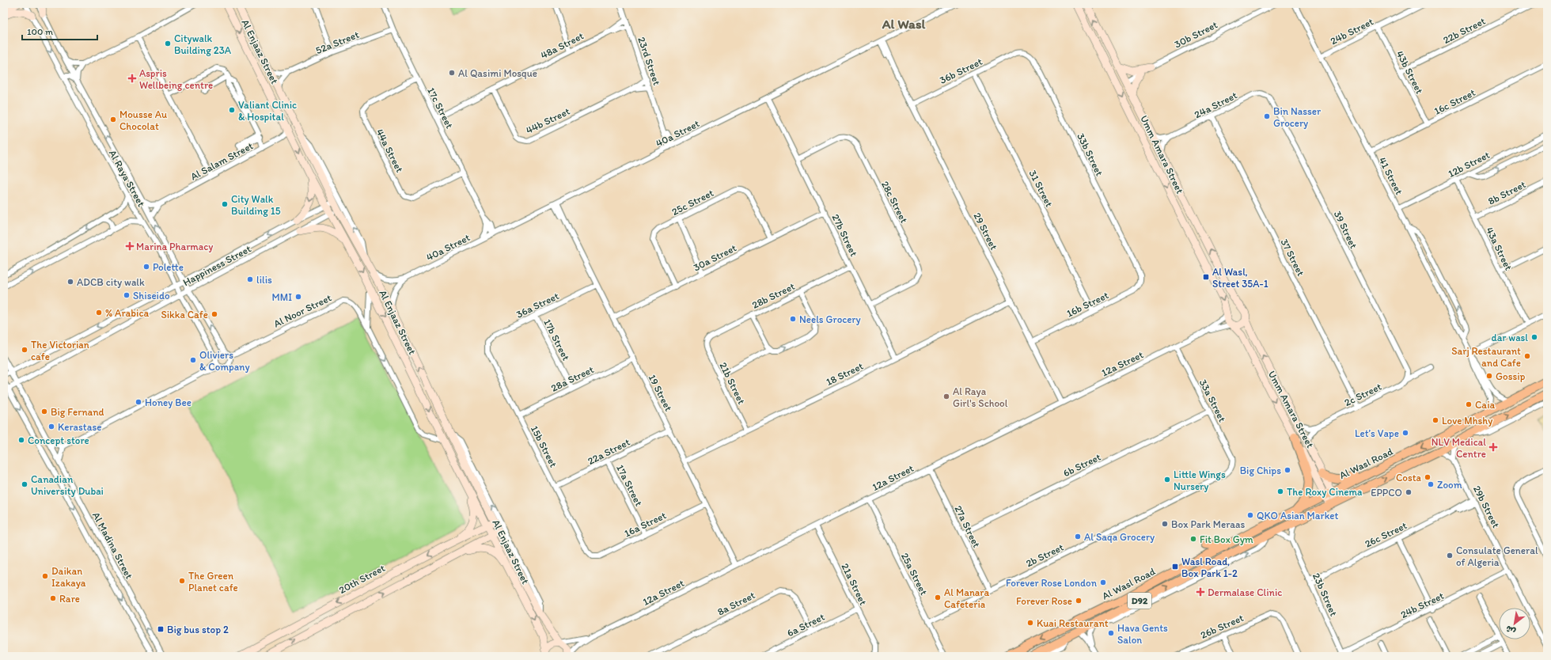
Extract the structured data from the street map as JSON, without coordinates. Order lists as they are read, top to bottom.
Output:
{
  "streets": {
    "main road": ["Al Wasl Road", "D92"],
    "street": [
      "22b Street",
      "24b Street",
      "30b Street",
      "52a Street",
      "48a Street",
      "Al Enjaaz Street",
      "23rd Street",
      "36b Street",
      "43b Street",
      "16c Street",
      "24a Street",
      "17c Street",
      "44b Street",
      "40a Street",
      "44a Street",
      "33b Street",
      "Umm Amara Street",
      "Al Salam Street",
      "12b Street",
      "41 Street",
      "Al Raya Street",
      "31 Street",
      "8b Street",
      "25c Street",
      "28c Street",
      "39 Street",
      "29 Street",
      "27b Street",
      "43a Street",
      "30a Street",
      "37 Street",
      "Happiness Street",
      "28b Street",
      "16b Street",
      "36a Street",
      "Al Noor Street",
      "17b Street",
      "12a Street",
      "18 Street",
      "28a Street",
      "21b Street",
      "19 Street",
      "2c Street",
      "33a Street",
      "15b Street",
      "22a Street",
      "6b Street",
      "17a Street",
      "29b Street",
      "16a Street",
      "27a Street",
      "26c Street",
      "Al Madina Street",
      "2b Street",
      "25a Street",
      "20th Street",
      "21a Street",
      "23b Street",
      "8a Street",
      "6a Street",
      "26b Street"
    ]
  },
  "crossings": [
    ["22b Street", "43b Street"],
    ["24b Street", "43b Street"],
    ["24b Street", "41 Street"],
    ["24b Street", "29b Street"],
    ["24b Street", "23b Street"],
    ["30b Street", "Umm Amara Street"],
    ["52a Street", "Al Enjaaz Street"],
    ["52a Street", "17c Street"],
    ["48a Street", "23rd Street"],
    ["48a Street", "17c Street"],
    ["48a Street", "44b Street"],
    ["Al Enjaaz Street", "40a Street"],
    ["Al Enjaaz Street", "Al Salam Street"],
    ["Al Enjaaz Street", "Happiness Street"],
    ["Al Enjaaz Street", "12a Street"],
    ["Al Enjaaz Street", "20th Street"],
    ["23rd Street", "44b Street"],
    ["23rd Street", "40a Street"],
    ["36b Street", "33b Street"],
    ["36b Street", "31 Street"],
    ["36b Street", "29 Street"],
    ["43b Street", "16c Street"],
    ["16c Street", "41 Street"],
    ["24a Street", "Umm Amara Street"],
    ["24a Street", "39 Street"],
    ["24a Street", "37 Street"],
    ["17c Street", "40a Street"],
    ["17c Street", "44a Street"],
    ["40a Street", "29 Street"],
    ["40a Street", "27b Street"],
    ["40a Street", "19 Street"],
    ["33b Street", "16b Street"],
    ["Umm Amara Street", "12a Street"],
    ["Umm Amara Street", "2c Street"],
    ["Umm Amara Street", "Al Wasl Road"],
    ["Al Salam Street", "Al Raya Street"],
    ["12b Street", "41 Street"],
    ["12b Street", "43a Street"],
    ["41 Street", "Al Wasl Road"],
    ["Al Raya Street", "Happiness Street"],
    ["Al Raya Street", "Al Noor Street"],
    ["31 Street", "16b Street"],
    ["8b Street", "43a Street"],
    ["25c Street", "30a Street"],
    ["28c Street", "27b Street"],
    ["39 Street", "2c Street"],
    ["29 Street", "16b Street"],
    ["29 Street", "12a Street"],
    ["29 Street", "18 Street"],
    ["27b Street", "30a Street"],
    ["27b Street", "28b Street"],
    ["27b Street", "18 Street"],
    ["30a Street", "19 Street"],
    ["37 Street", "2c Street"],
    ["Happiness Street", "Al Madina Street"],
    ["28b Street", "21b Street"],
    ["36a Street", "17b Street"],
    ["36a Street", "19 Street"],
    ["36a Street", "15b Street"],
    ["17b Street", "28a Street"],
    ["12a Street", "19 Street"],
    ["12a Street", "33a Street"],
    ["12a Street", "27a Street"],
    ["12a Street", "25a Street"],
    ["12a Street", "21a Street"],
    ["18 Street", "21b Street"],
    ["18 Street", "19 Street"],
    ["28a Street", "19 Street"],
    ["28a Street", "15b Street"],
    ["19 Street", "22a Street"],
    ["19 Street", "16a Street"],
    ["33a Street", "6b Street"],
    ["33a Street", "2b Street"],
    ["15b Street", "22a Street"],
    ["15b Street", "16a Street"],
    ["22a Street", "17a Street"],
    ["6b Street", "27a Street"],
    ["17a Street", "16a Street"],
    ["29b Street", "26c Street"],
    ["27a Street", "2b Street"],
    ["26c Street", "23b Street"],
    ["2b Street", "25a Street"],
    ["21a Street", "6a Street"],
    ["8a Street", "6a Street"]
  ],
  "districts": ["Al Wasl"],
  "places": {
    "other": [
      "Citywalk Building 23A",
      "Al Qasimi Mosque",
      "Valiant Clinic & Hospital",
      "Bin Nasser Grocery",
      "Mousse Au Chocolat",
      "City Walk Building 15",
      "Polette",
      "lilis",
      "ADCB city walk",
      "Shiseido",
      "MMI",
      "% Arabica",
      "Sikka Cafe",
      "Neels Grocery",
      "dar wasl",
      "The Victorian cafe",
      "Sarj Restaurant and Cafe",
      "Oliviers & Company",
      "Gossip",
      "Al Raya Girl's School",
      "Honey Bee",
      "Caia",
      "Big Fernand",
      "Love Mhshy",
      "Kerastase",
      "Let’s Vape",
      "Concept store",
      "Big Chips",
      "Costa",
      "Little Wings Nursery",
      "Canadian University Dubai",
      "Zoom",
      "The Roxy Cinema",
      "EPPCO",
      "QKO Asian Market",
      "Box Park Meraas",
      "Al Saqa Grocery",
      "Fit Box Gym",
      "Consulate General of Algeria",
      "Daikan Izakaya",
      "The Green Planet cafe",
      "Forever Rose London",
      "Al Manara Cafeteria",
      "Rare",
      "Forever Rose",
      "Kuai Restaurant",
      "Hava Gents Salon"
    ],
    "health": [
      "Aspris Wellbeing centre",
      "Marina Pharmacy",
      "NLV Medical Centre",
      "Dermalase Clinic"
    ],
    "transit": ["Al Wasl, Street 35A-1", "Wasl Road, Box Park 1-2", "Big bus stop 2"]
  },
  "scale_bar": "100 m",
  "north": "bottom left"
}
